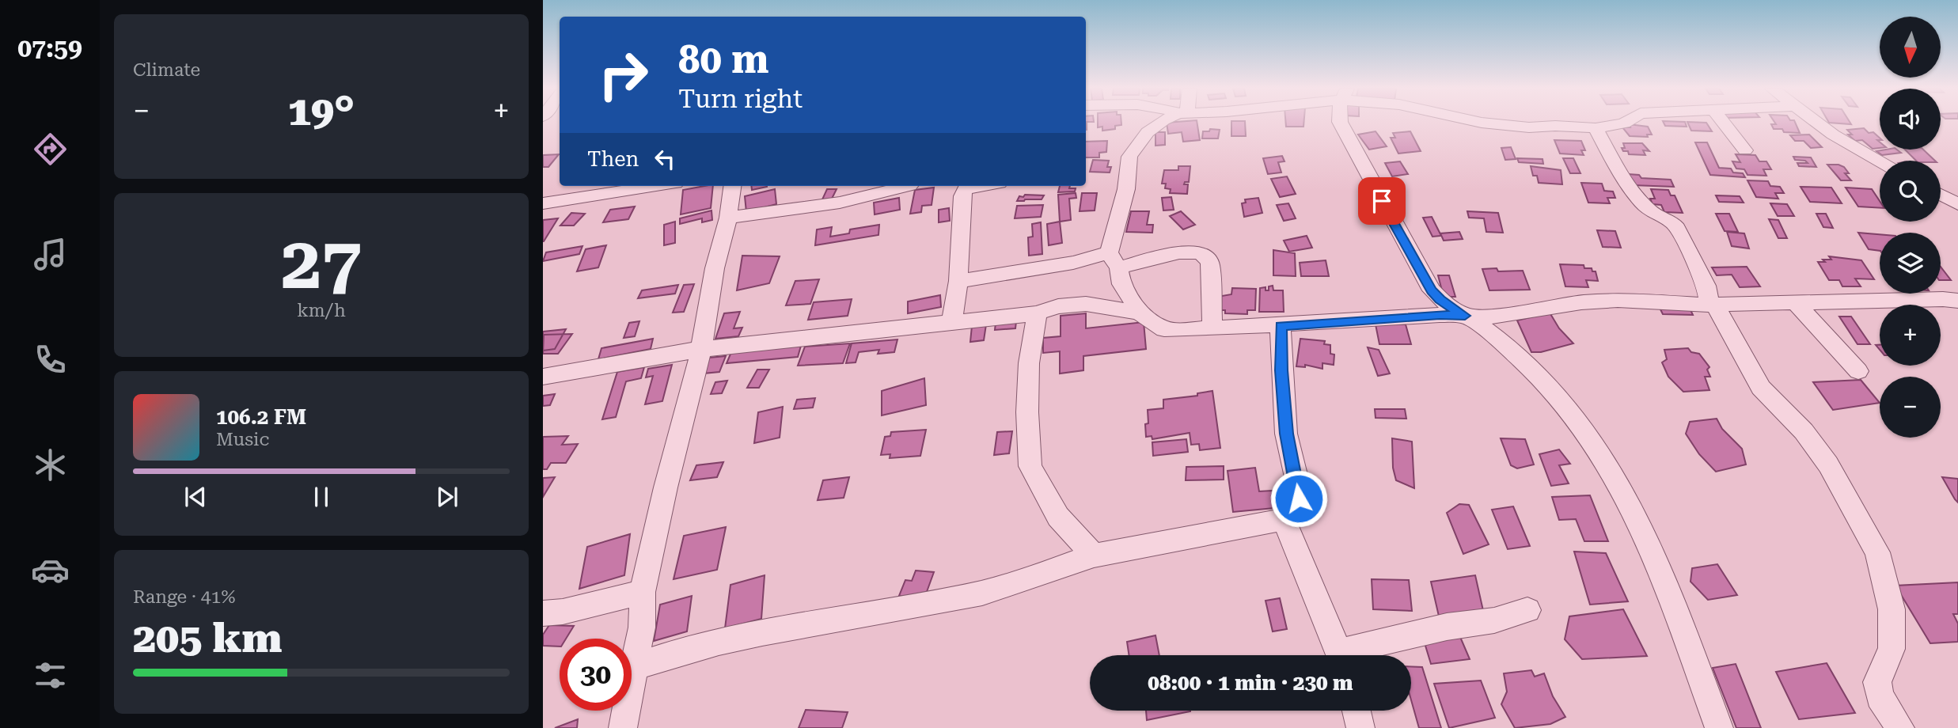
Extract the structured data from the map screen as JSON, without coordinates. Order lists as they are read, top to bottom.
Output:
{
  "north": "bottom",
  "page": {
    "tabs": "07:59",
    "tile": [
      "Climate",
      ["27", "km/h"],
      ["Range · 41%", "205 km"]
    ],
    "map_buttons": ["+", "−"],
    "turn": ["80 m", "Turn right"],
    "heat": ["−", "19°", "+"],
    "then": "Then",
    "song": ["106.2 FM", "Music"],
    "limit": "30",
    "trip": "08:00 · 1 min · 230 m"
  }
}
